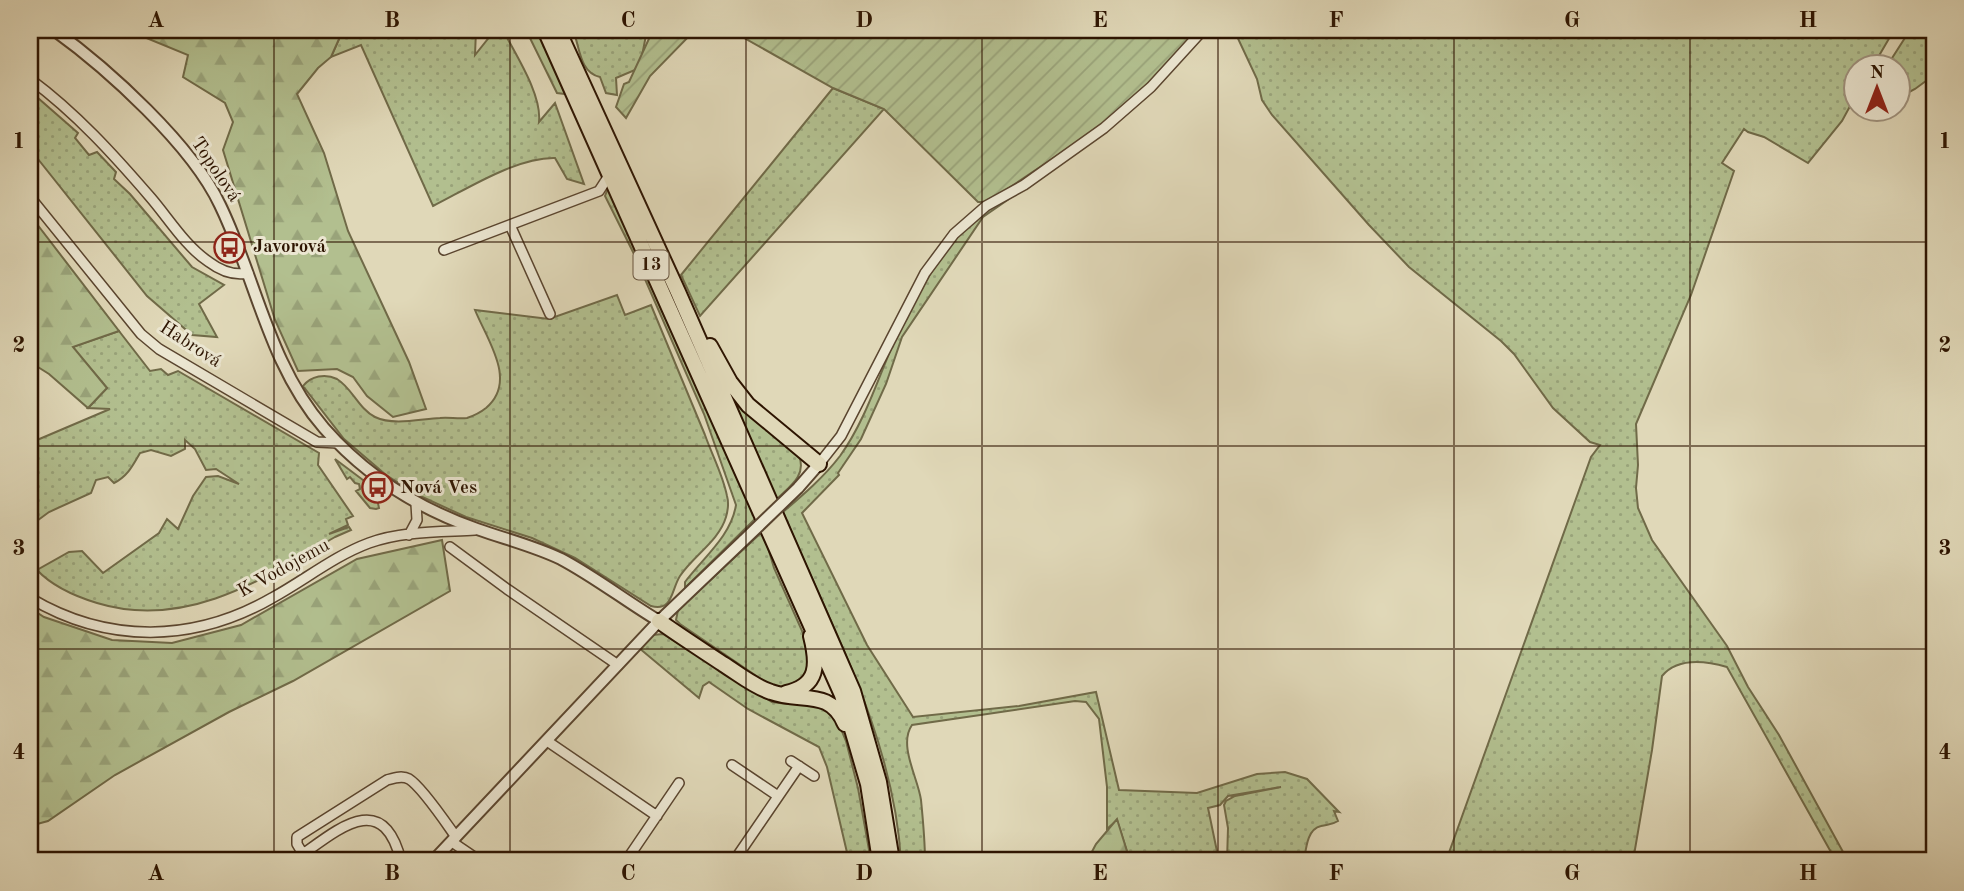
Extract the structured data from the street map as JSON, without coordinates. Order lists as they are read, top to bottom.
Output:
{
  "streets": {
    "highway": ["13"],
    "street": ["Topolová", "Habrová", "K Vodojemu"]
  },
  "crossings": [
    ["Topolová", "Habrová"],
    ["Topolová", "K Vodojemu"]
  ],
  "places": {
    "bus stop": ["Javorová", "Nová Ves"]
  },
  "north": "top",
  "grid": {
    "columns": [
      "A",
      "B",
      "C",
      "D",
      "E",
      "F",
      "G",
      "H"
    ],
    "rows": [
      "1",
      "2",
      "3",
      "4"
    ]
  }
}
